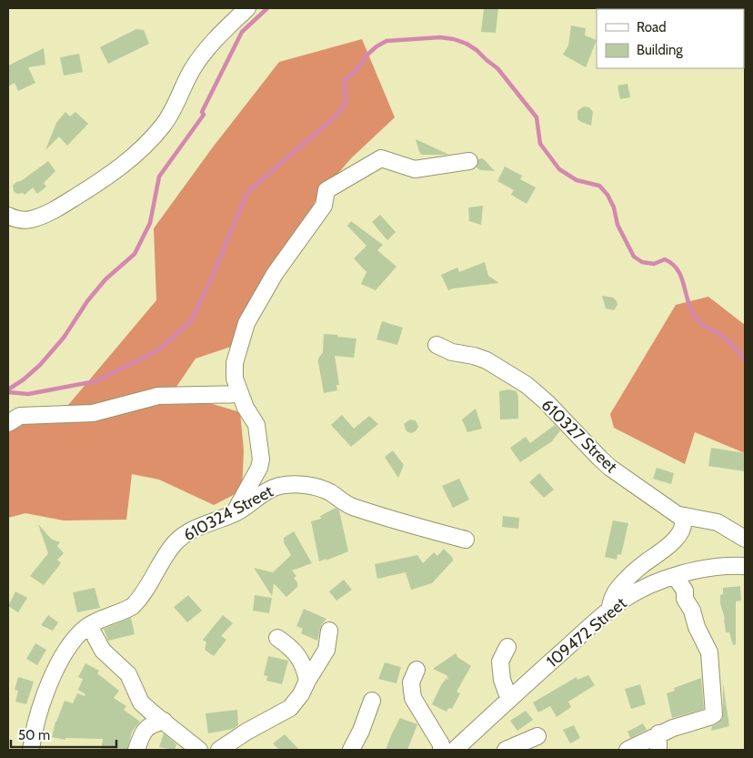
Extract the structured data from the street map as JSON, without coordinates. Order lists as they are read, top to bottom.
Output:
{
  "streets": {
    "street": ["610327 Street", "610324 Street", "109472 Street"]
  },
  "legend": ["Road", "Building"],
  "scale_bar": "50 m"
}
